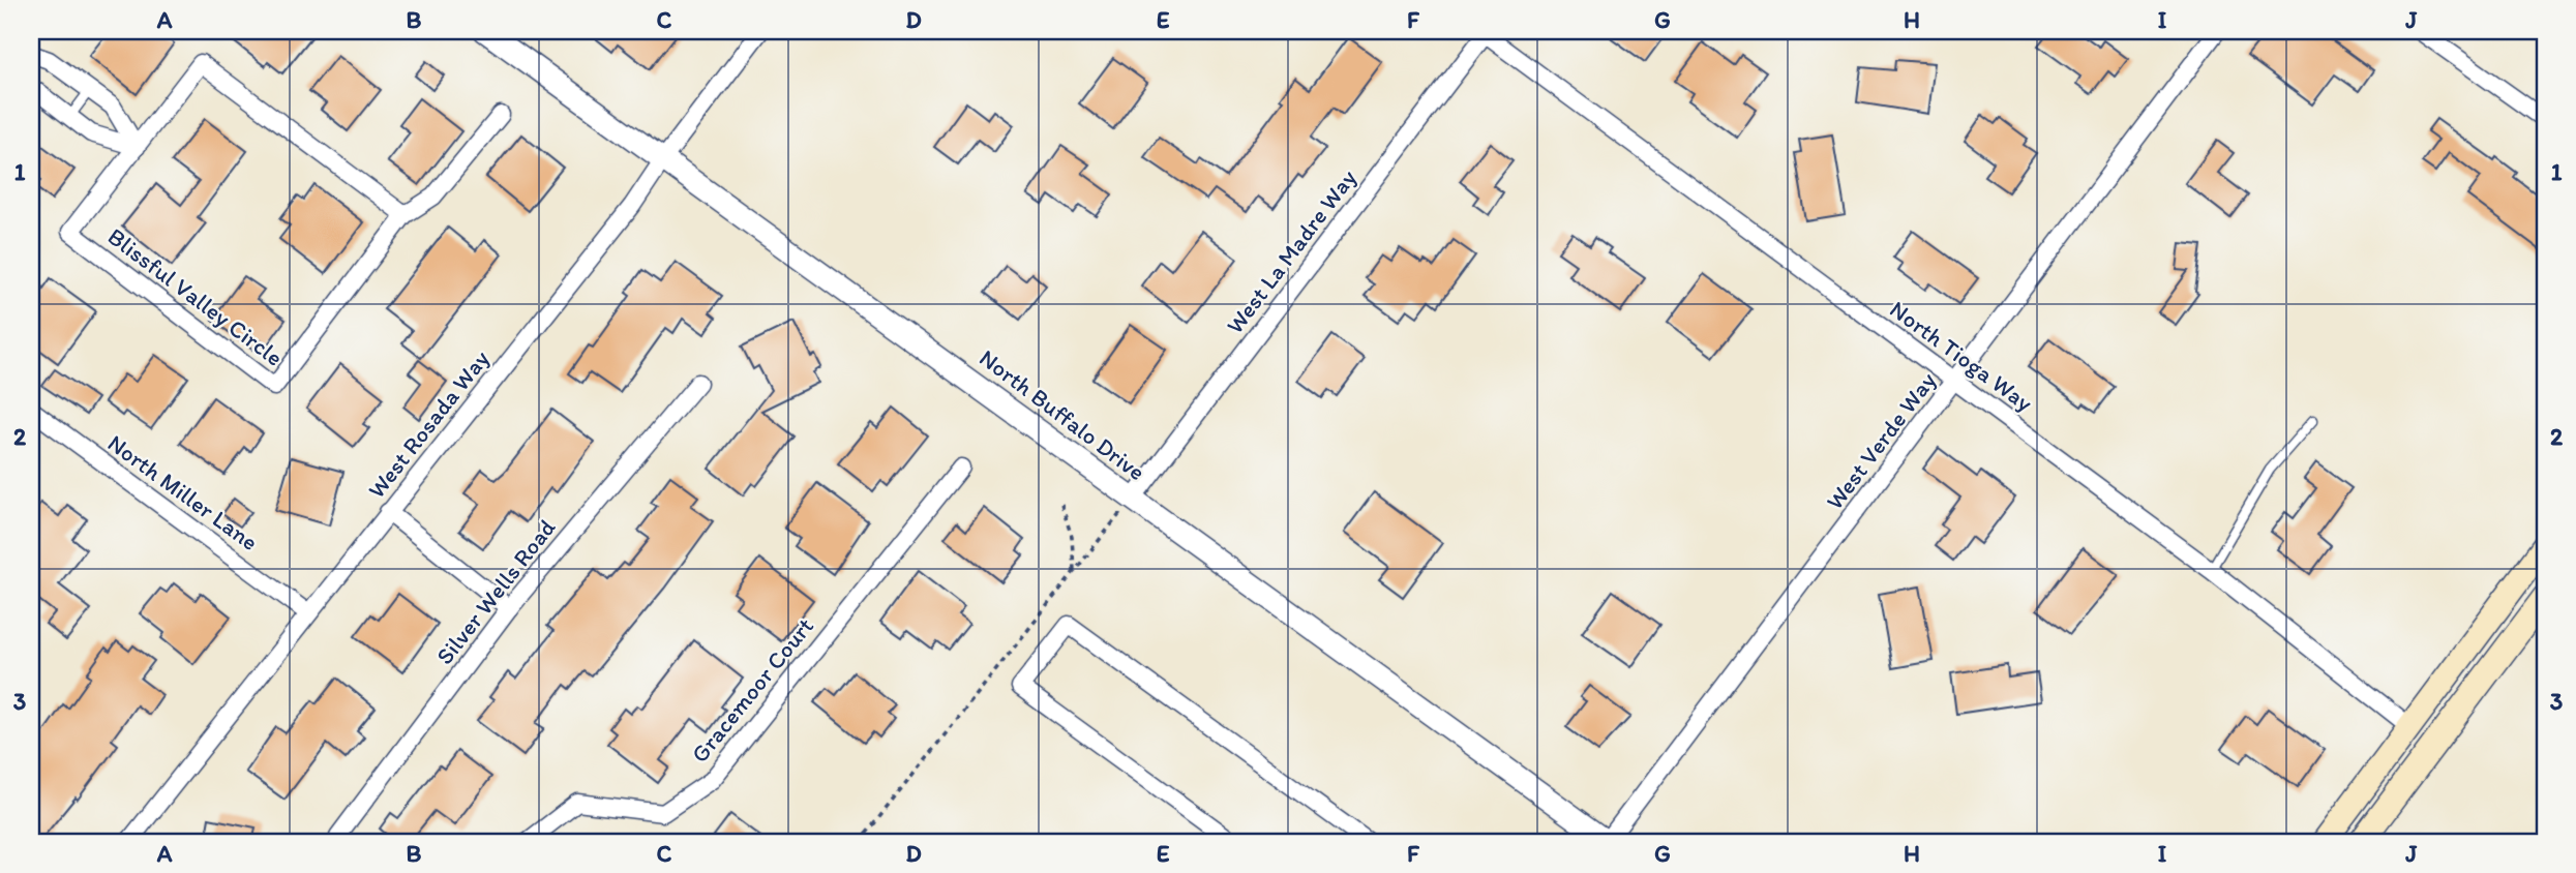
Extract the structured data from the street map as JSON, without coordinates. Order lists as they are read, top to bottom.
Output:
{
  "streets": {
    "street": [
      "West La Madre Way",
      "Blissful Valley Circle",
      "North Tioga Way",
      "North Buffalo Drive",
      "West Rosada Way",
      "West Verde Way",
      "North Miller Lane",
      "Silver Wells Road",
      "Gracemoor Court"
    ]
  },
  "crossings": [
    ["West La Madre Way", "North Tioga Way"],
    ["West La Madre Way", "North Buffalo Drive"],
    ["North Tioga Way", "West Verde Way"],
    ["North Buffalo Drive", "West Rosada Way"],
    ["North Buffalo Drive", "West Verde Way"],
    ["West Rosada Way", "North Miller Lane"]
  ],
  "grid": {
    "columns": [
      "A",
      "B",
      "C",
      "D",
      "E",
      "F",
      "G",
      "H",
      "I",
      "J"
    ],
    "rows": ["1", "2", "3"]
  }
}
